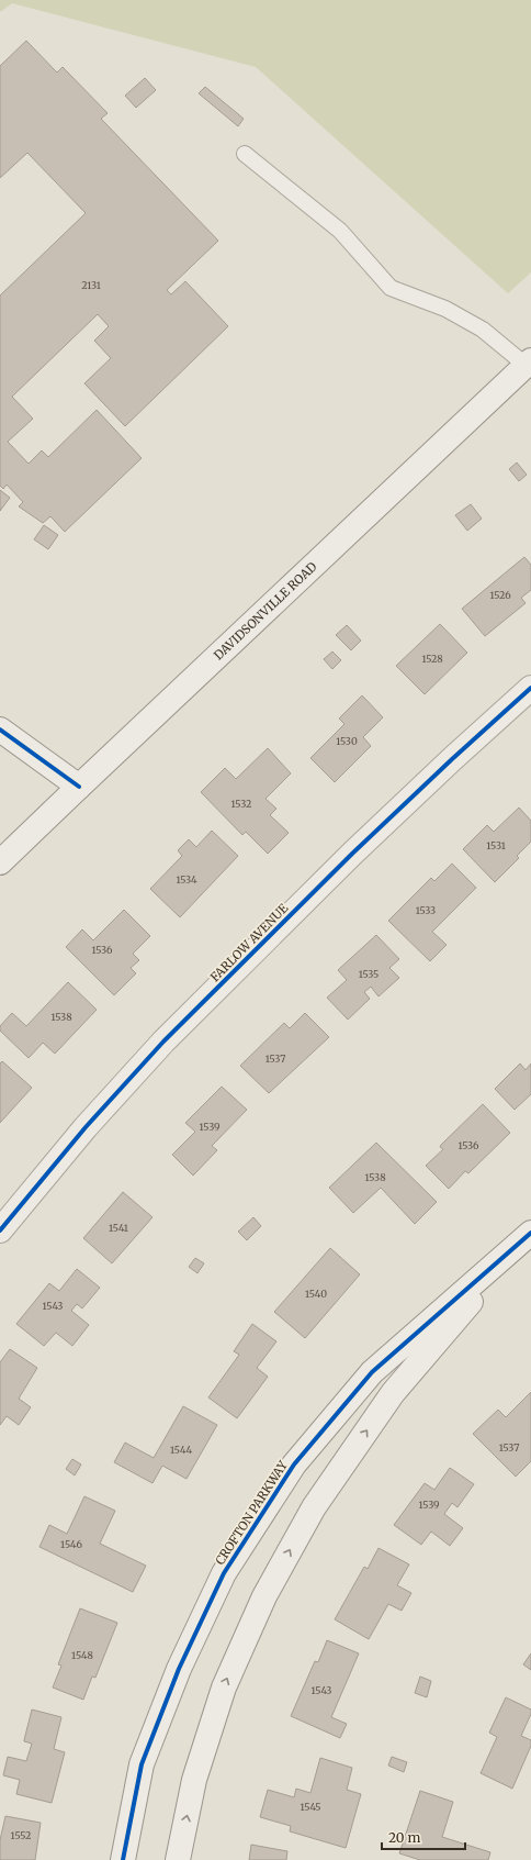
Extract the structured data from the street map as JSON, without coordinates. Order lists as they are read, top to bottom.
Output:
{
  "streets": {
    "street": ["DAVIDSONVILLE ROAD", "FARLOW AVENUE", "CROFTON PARKWAY"]
  },
  "house_numbers": [
    "2131",
    "1526",
    "1528",
    "1530",
    "1532",
    "1531",
    "1534",
    "1533",
    "1536",
    "1535",
    "1538",
    "1537",
    "1539",
    "1536",
    "1538",
    "1541",
    "1540",
    "1543",
    "1537",
    "1544",
    "1539",
    "1546",
    "1548",
    "1543",
    "1545",
    "1552"
  ],
  "scale_bar": "20 m"
}
